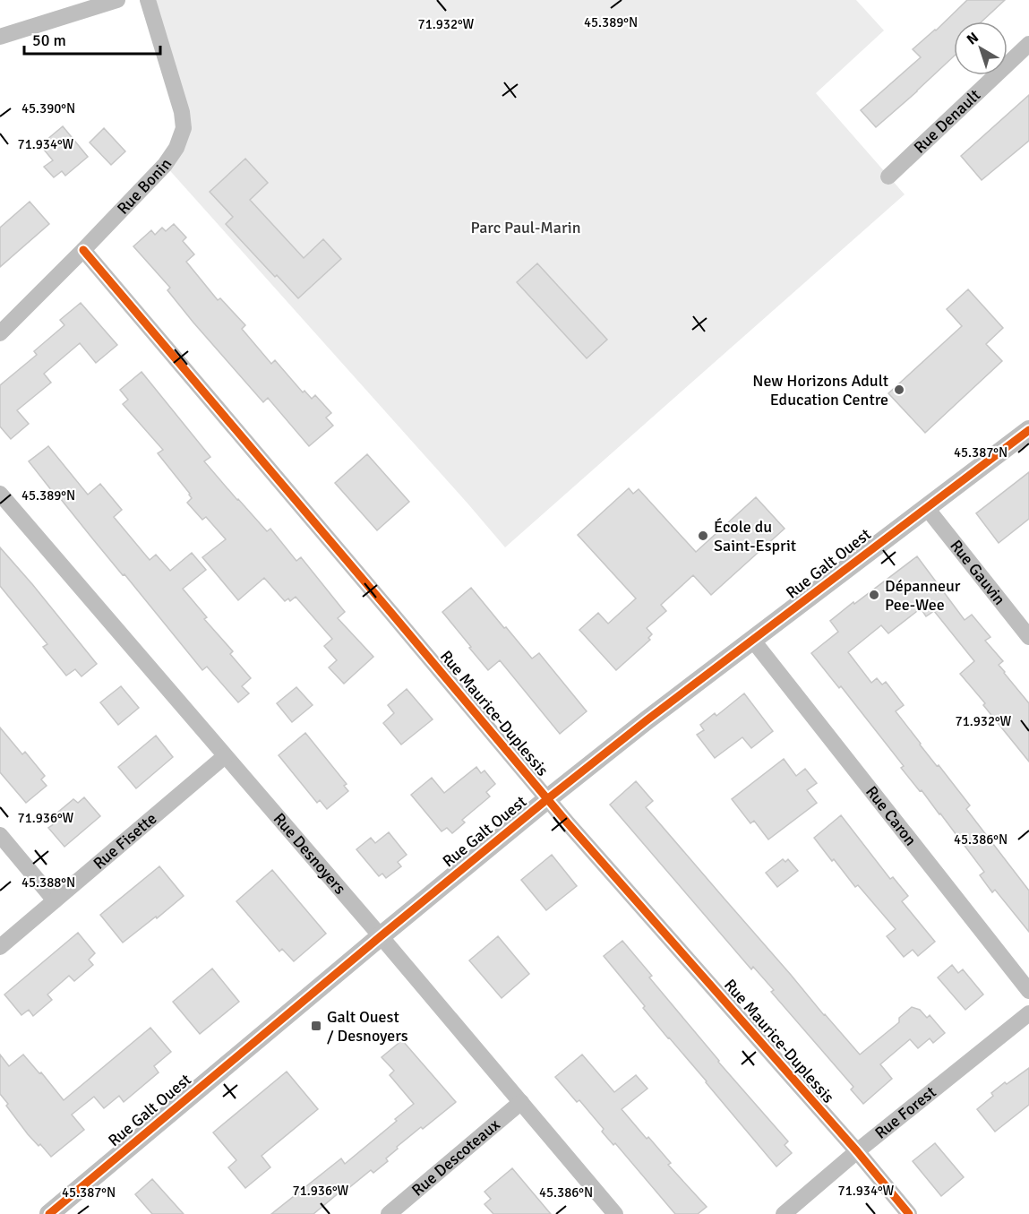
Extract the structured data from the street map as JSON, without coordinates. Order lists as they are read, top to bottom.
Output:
{
  "streets": {
    "street": [
      "Rue Denault",
      "Rue Bonin",
      "Rue Galt Ouest",
      "Rue Gauvin",
      "Rue Maurice-Duplessis",
      "Rue Caron",
      "Rue Fisette",
      "Rue Desnoyers",
      "Rue Forest",
      "Rue Descoteaux"
    ]
  },
  "crossings": [
    ["Rue Bonin", "Rue Maurice-Duplessis"],
    ["Rue Galt Ouest", "Rue Gauvin"],
    ["Rue Galt Ouest", "Rue Maurice-Duplessis"],
    ["Rue Galt Ouest", "Rue Caron"],
    ["Rue Galt Ouest", "Rue Desnoyers"],
    ["Rue Maurice-Duplessis", "Rue Forest"],
    ["Rue Fisette", "Rue Desnoyers"],
    ["Rue Desnoyers", "Rue Descoteaux"]
  ],
  "parks": ["Parc Paul-Marin"],
  "places": {
    "other": ["New Horizons Adult Education Centre", "École du Saint-Esprit", "Dépanneur Pee-Wee"],
    "transit": ["Galt Ouest / Desnoyers"]
  },
  "scale_bar": "50 m",
  "north": "top left",
  "coordinates": [
    "45.389°N",
    "71.932°W",
    "45.390°N",
    "71.934°W",
    "45.387°N",
    "71.936°W",
    "45.386°N",
    "45.388°N"
  ]
}
